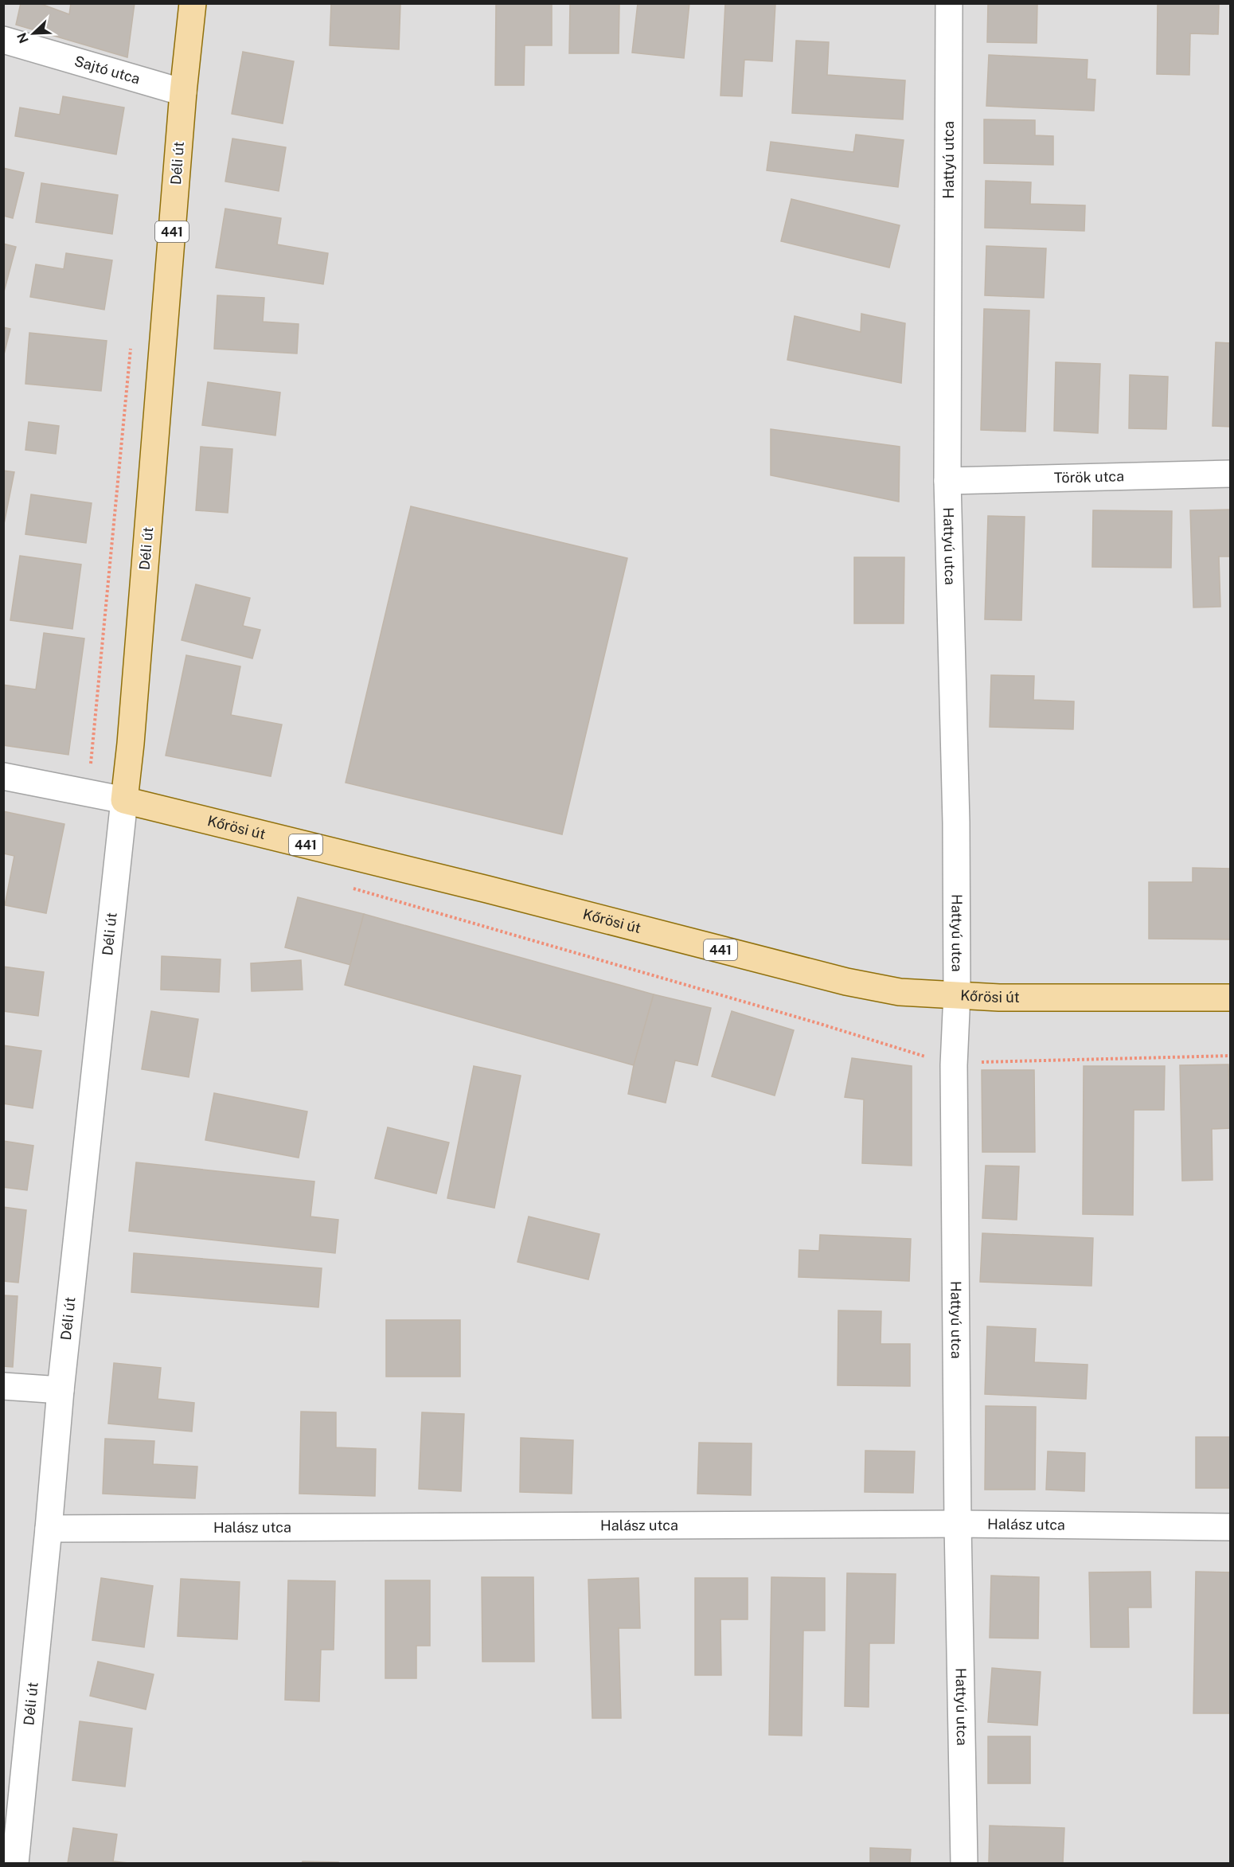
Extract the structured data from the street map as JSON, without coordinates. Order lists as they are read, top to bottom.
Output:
{
  "streets": {
    "main road": ["Déli út", "441", "Kőrösi út"],
    "street": [
      "Sajtó utca",
      "Hattyú utca",
      "Török utca",
      "Halász utca"
    ]
  },
  "crossings": [
    ["Sajtó utca", "Déli út"],
    ["Hattyú utca", "Török utca"],
    ["Hattyú utca", "Kőrösi út"],
    ["Hattyú utca", "Halász utca"],
    ["Déli út", "Kőrösi út"],
    ["Déli út", "Halász utca"]
  ],
  "north": "bottom left"
}
